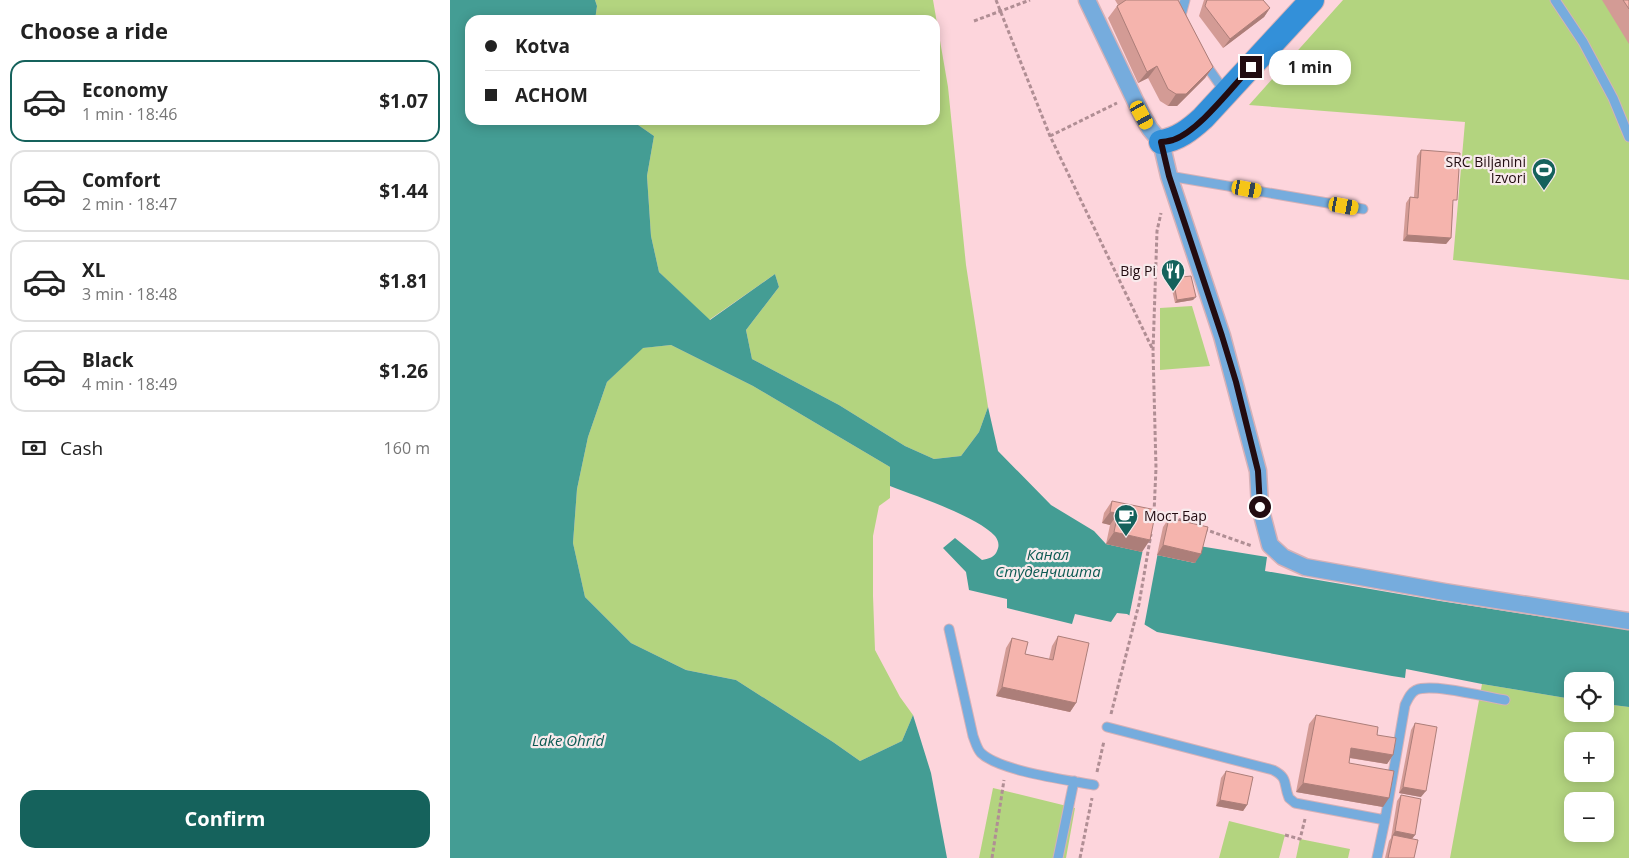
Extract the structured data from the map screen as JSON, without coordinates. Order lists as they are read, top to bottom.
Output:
{
  "water": ["Канал Студенчишта", "Lake Ohrid"],
  "places": {
    "sports": ["SRC Biljanini Izvori"],
    "restaurant": ["Big Pi"],
    "cafe": ["Мост Бар"]
  },
  "page": {
    "heading": "Choose a ride",
    "banner": ["Kotva", "АСНОМ"],
    "bubble": "1 min",
    "list": [
      {
        "name": "Economy",
        "note": "1 min · 18:46",
        "value": "$1.07"
      },
      {
        "name": "Comfort",
        "note": "2 min · 18:47",
        "value": "$1.44"
      },
      {
        "name": "XL",
        "note": "3 min · 18:48",
        "value": "$1.81"
      },
      {
        "name": "Black",
        "note": "4 min · 18:49",
        "value": "$1.26"
      }
    ],
    "pay": ["Cash", "160 m"],
    "map_buttons": ["+", "−"],
    "buttons": "Confirm"
  }
}
